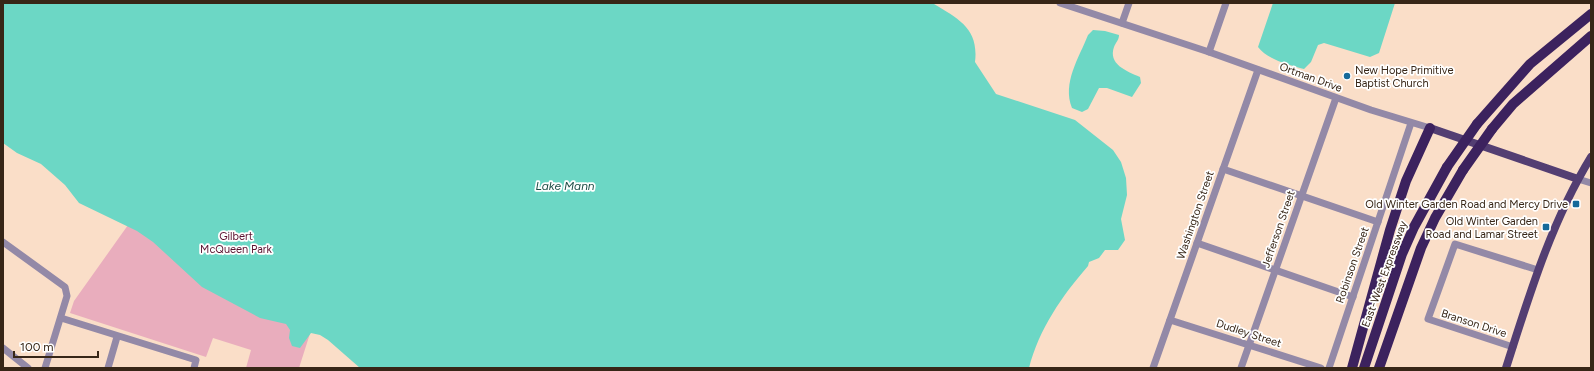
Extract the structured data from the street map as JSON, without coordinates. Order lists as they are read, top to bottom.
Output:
{
  "streets": {
    "highway": ["East-West Expressway"],
    "main road": ["Ortman Drive"],
    "street": [
      "Washington Street",
      "Jefferson Street",
      "Robinson Street",
      "Branson Drive",
      "Dudley Street"
    ]
  },
  "crossings": [
    ["Ortman Drive", "Washington Street"],
    ["Ortman Drive", "Jefferson Street"],
    ["Ortman Drive", "Robinson Street"],
    ["Washington Street", "Dudley Street"],
    ["Jefferson Street", "Dudley Street"]
  ],
  "water": ["Lake Mann"],
  "parks": ["Gilbert McQueen Park"],
  "places": {
    "other": ["New Hope Primitive Baptist Church"],
    "transit": ["Old Winter Garden Road and Mercy Drive", "Old Winter Garden Road and Lamar Street"]
  },
  "scale_bar": "100 m"
}
